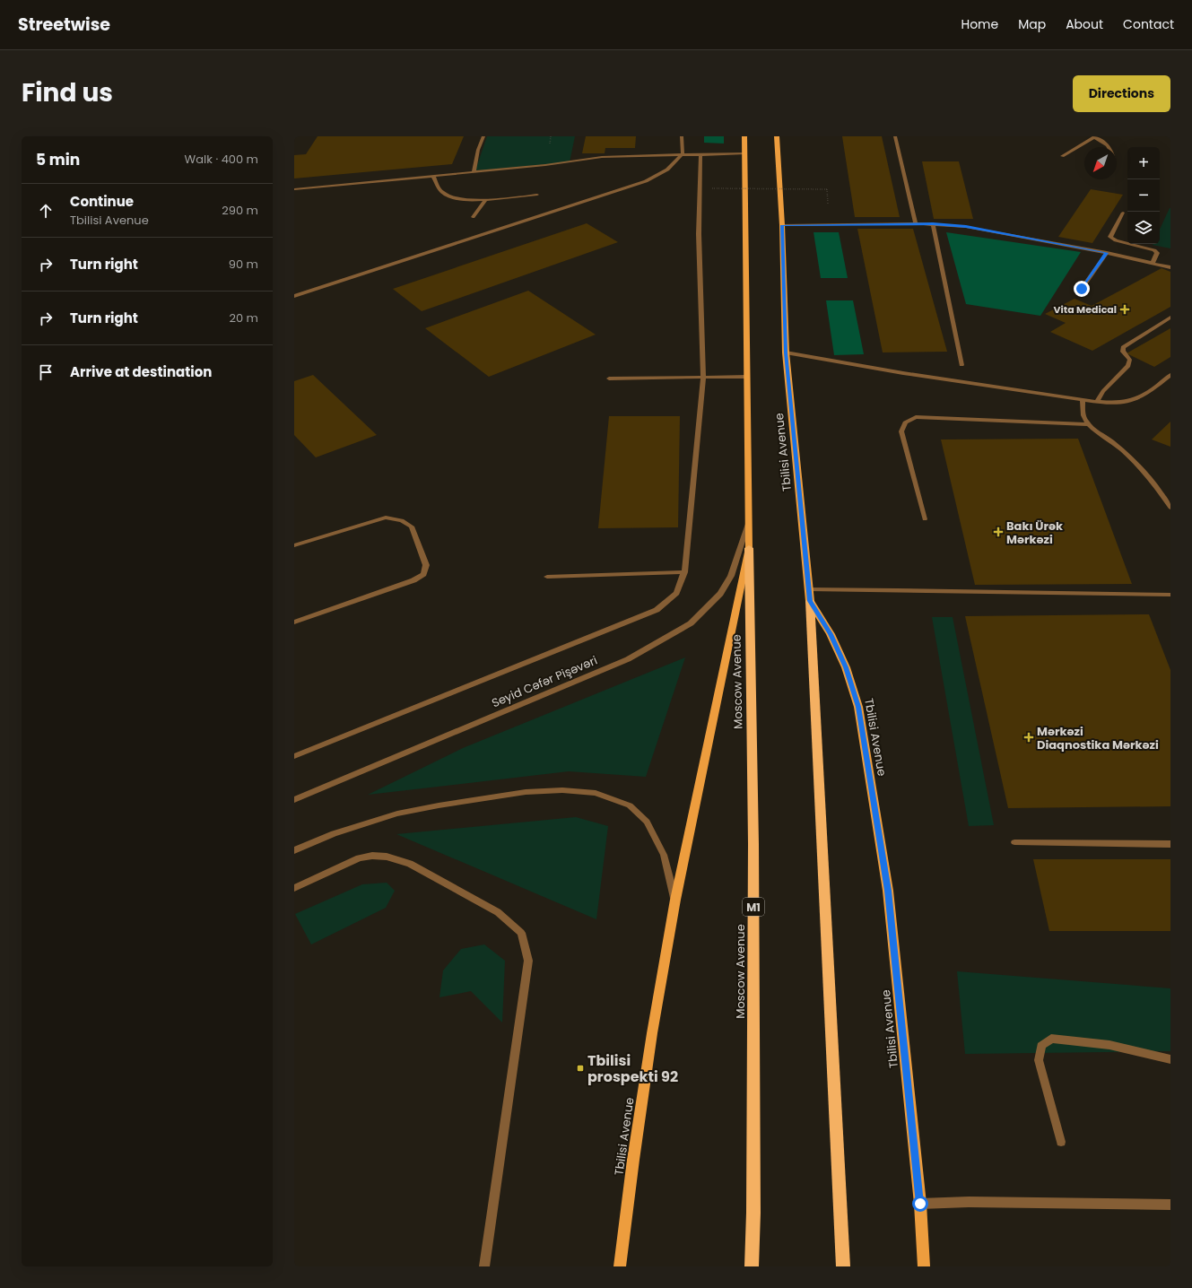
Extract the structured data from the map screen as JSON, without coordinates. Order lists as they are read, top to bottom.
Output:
{
  "streets": {
    "highway": ["Moscow Avenue", "M1"],
    "main road": ["Tbilisi Avenue"],
    "street": ["Seyid Cəfər Pişəvəri"]
  },
  "crossings": [
    ["Tbilisi Avenue", "Seyid Cəfər Pişəvəri"],
    ["Tbilisi Avenue", "Moscow Avenue"]
  ],
  "places": {
    "health": ["Vita Medical", "Bakı Ürək Mərkəzi", "Mərkəzi Diaqnostika Mərkəzi"],
    "transit": ["Tbilisi prospekti 92"]
  },
  "north": "bottom left",
  "page": {
    "header": "Streetwise",
    "nav": [
      "Home",
      "Map",
      "About",
      "Contact"
    ],
    "title": "Find us",
    "buttons": "Directions",
    "heading": ["5 min", "Walk · 400 m"],
    "map_buttons": ["+", "−"],
    "list": [
      ["Continue", "Tbilisi Avenue", "290 m"],
      ["Turn right", "90 m"],
      ["Turn right", "20 m"],
      "Arrive at destination"
    ]
  }
}
